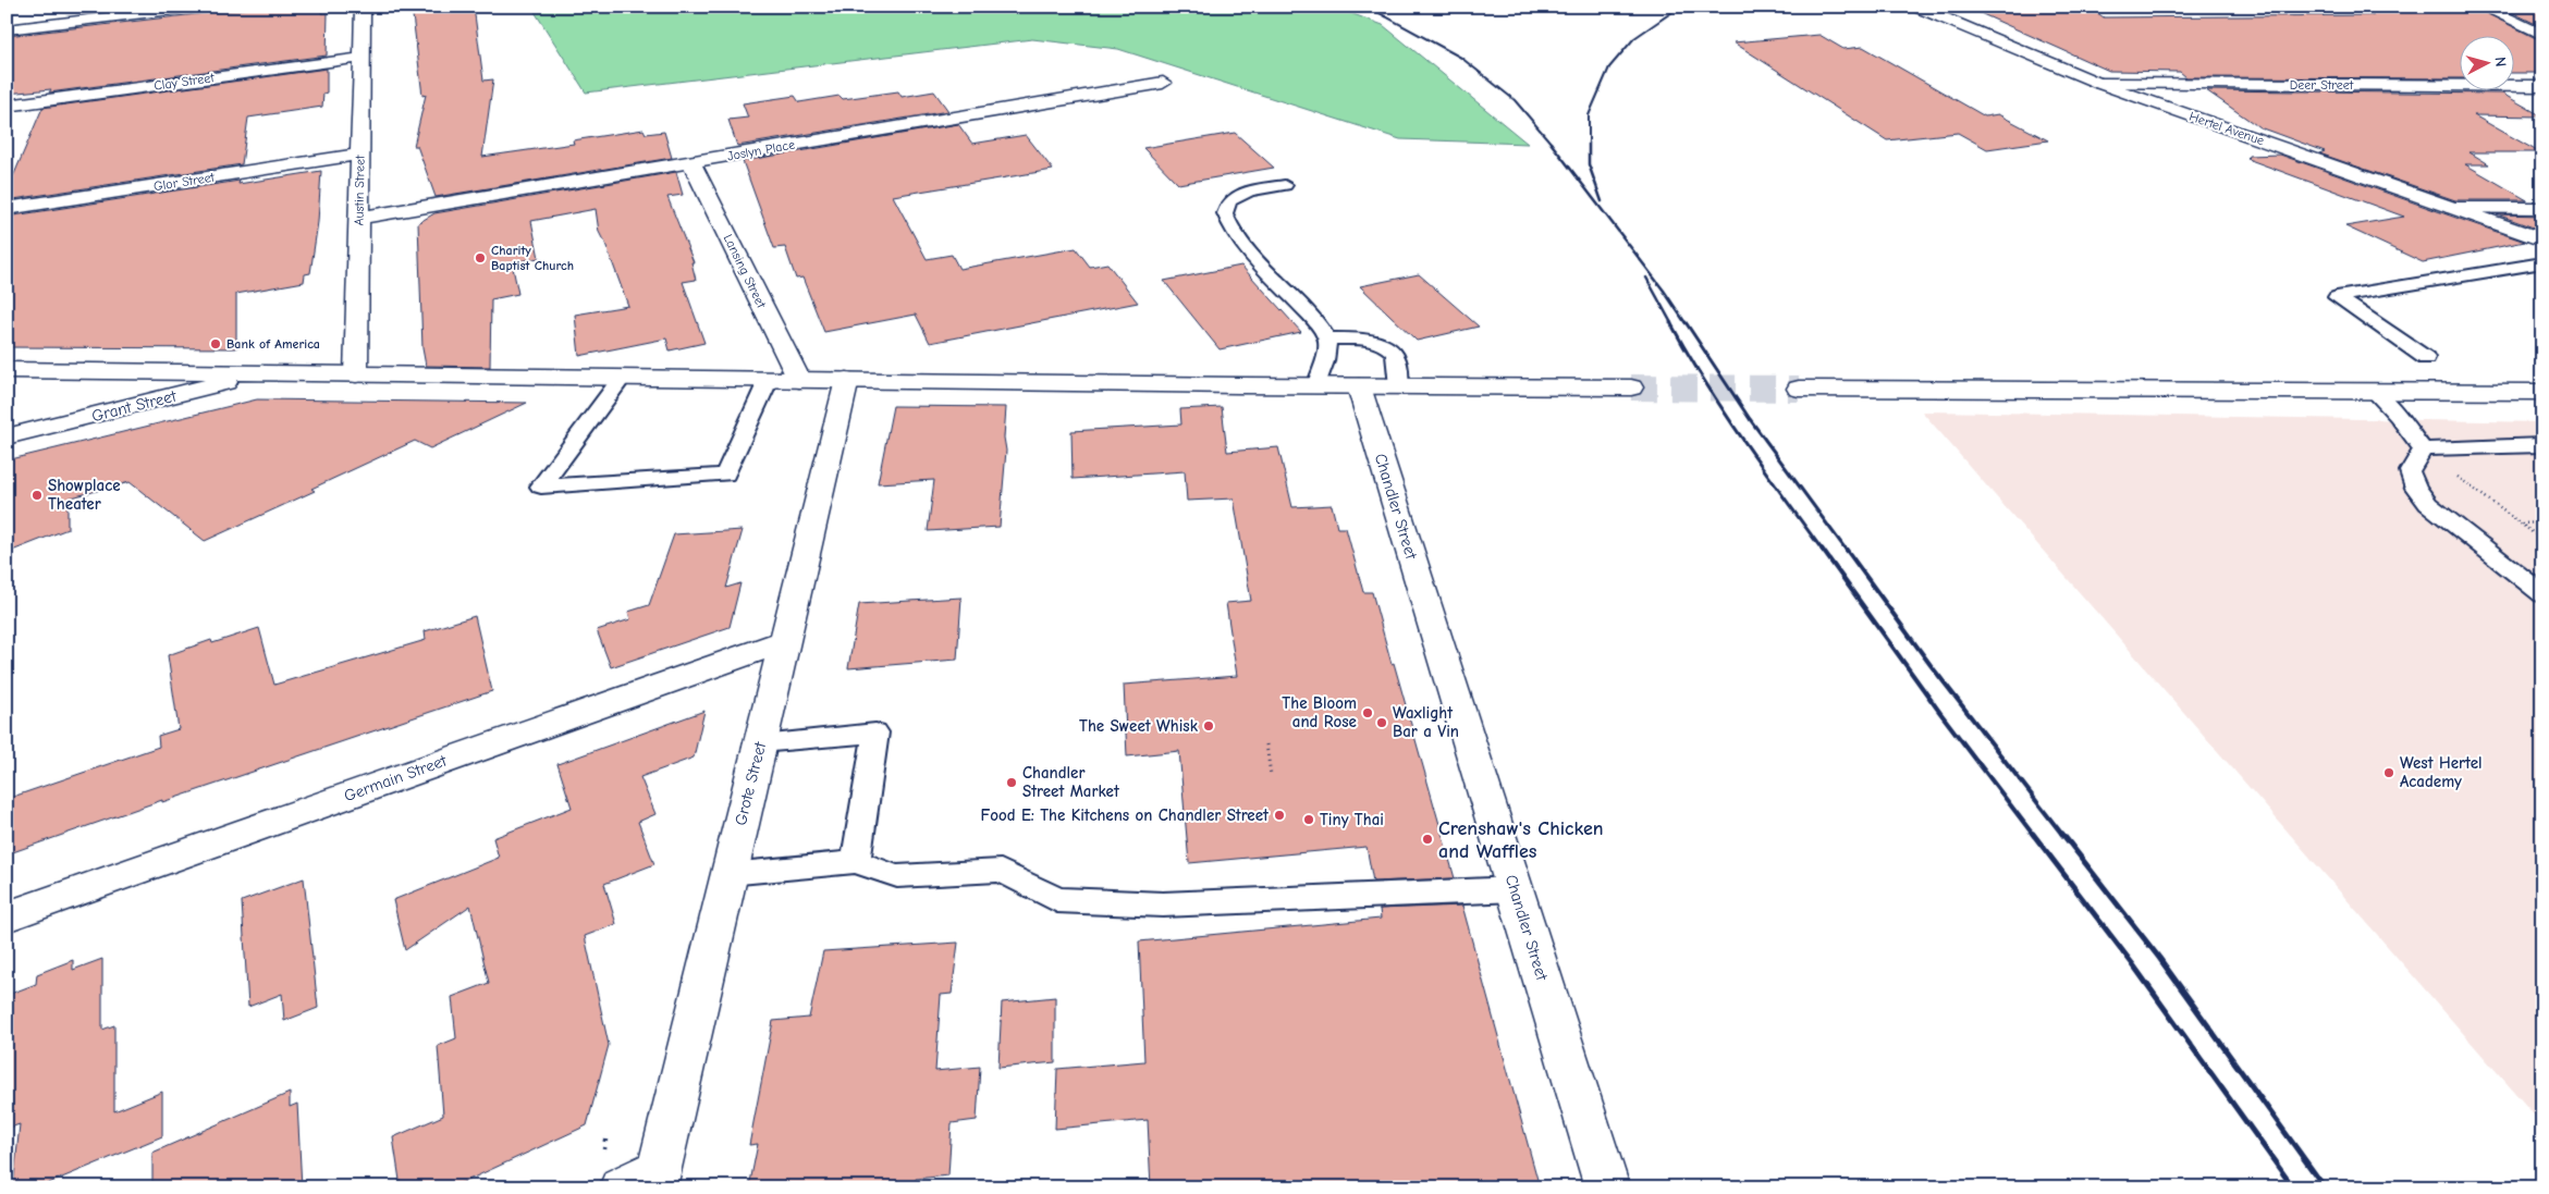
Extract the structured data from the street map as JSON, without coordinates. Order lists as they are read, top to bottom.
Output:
{
  "streets": {
    "street": [
      "Clay Street",
      "Deer Street",
      "Hertel Avenue",
      "Joslyn Place",
      "Glor Street",
      "Austin Street",
      "Lansing Street",
      "Grant Street",
      "Chandler Street",
      "Germain Street",
      "Grote Street"
    ]
  },
  "crossings": [
    ["Clay Street", "Austin Street"],
    ["Deer Street", "Hertel Avenue"],
    ["Joslyn Place", "Austin Street"],
    ["Joslyn Place", "Lansing Street"],
    ["Glor Street", "Austin Street"],
    ["Germain Street", "Grote Street"]
  ],
  "places": [
    "Charity Baptist Church",
    "Bank of America",
    "Showplace Theater",
    "The Bloom and Rose",
    "Waxlight Bar a Vin",
    "The Sweet Whisk",
    "West Hertel Academy",
    "Chandler Street Market",
    "Food E: The Kitchens on Chandler Street",
    "Tiny Thai",
    "Crenshaw's Chicken and Waffles"
  ],
  "north": "right"
}
